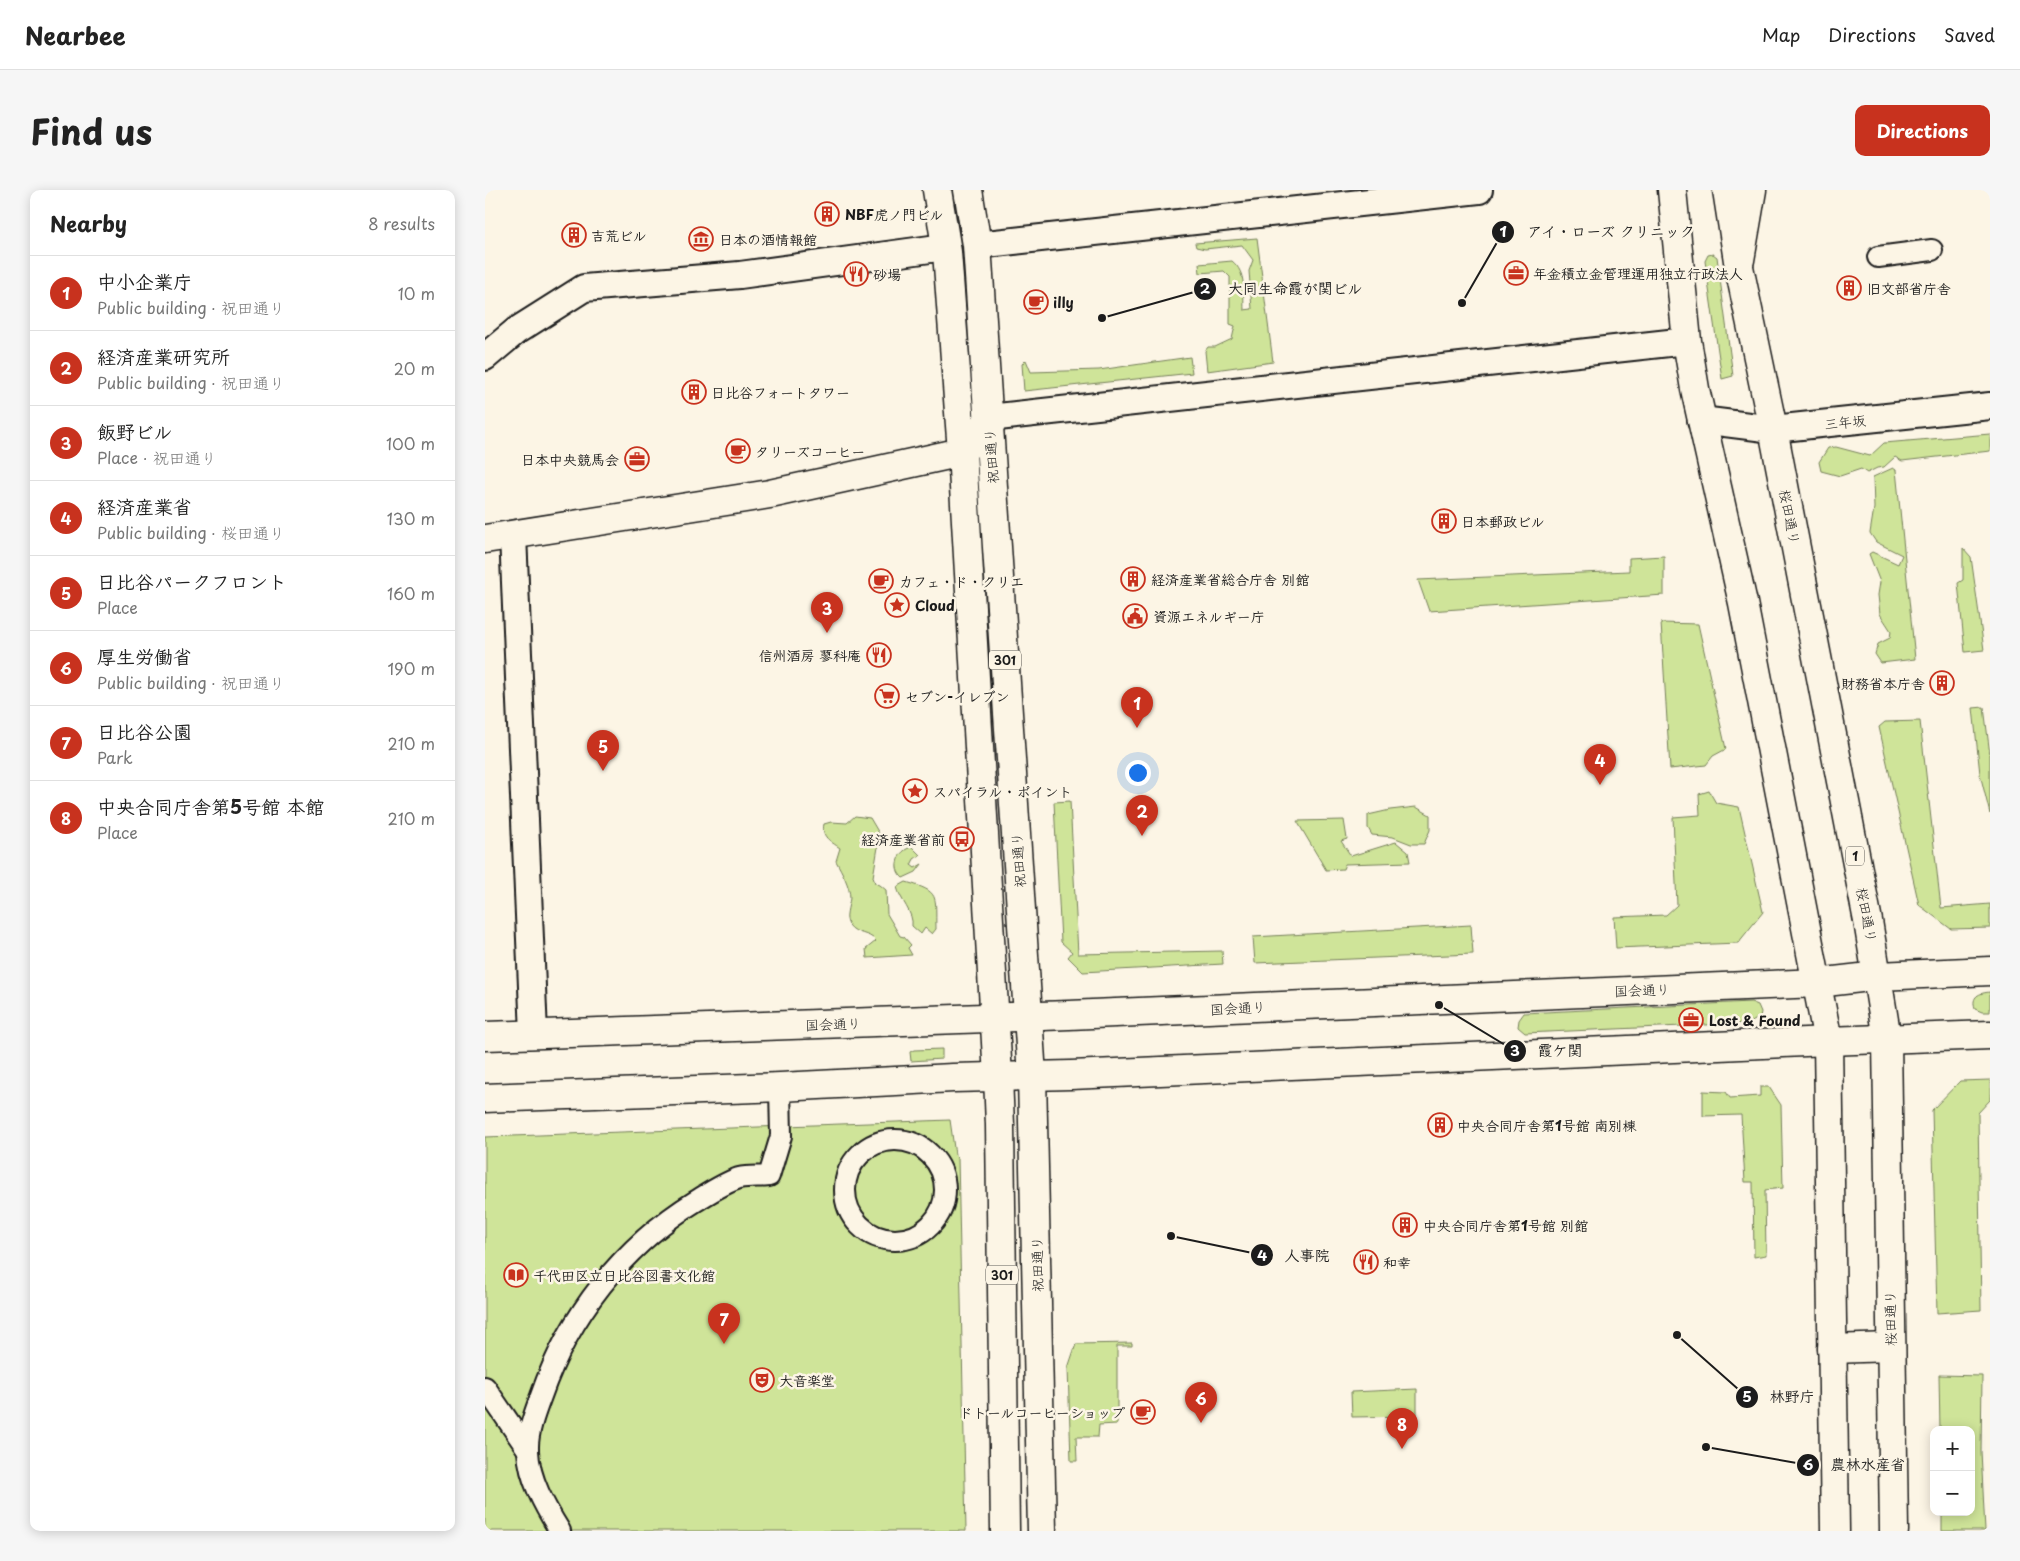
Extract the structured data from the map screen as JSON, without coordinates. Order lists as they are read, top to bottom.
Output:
{
  "streets": {
    "main road": [
      "祝田通り",
      "桜田通り",
      "301",
      "1",
      "国会通り"
    ],
    "street": ["三年坂"]
  },
  "crossings": [
    ["三年坂", "桜田通り"],
    ["祝田通り", "国会通り"],
    ["桜田通り", "国会通り"]
  ],
  "places": {
    "building": [
      "NBF虎ノ門ビル",
      "吉荒ビル",
      "旧文部省庁舎",
      "日比谷フォートタワー",
      "日本郵政ビル",
      "経済産業省総合庁舎 別館",
      "財務省本庁舎",
      "中央合同庁舎第1号館 南別棟",
      "中央合同庁舎第1号館 別館"
    ],
    "museum": ["日本の酒情報館"],
    "office": ["年金積立金管理運用独立行政法人", "日本中央競馬会", "Lost & Found"],
    "restaurant": ["砂場", "信州酒房 蓼科庵", "和幸"],
    "cafe": [
      "illy",
      "タリーズコーヒー",
      "カフェ・ド・クリエ",
      "ドトールコーヒーショップ"
    ],
    "other": [
      "アイ・ローズ クリニック",
      "大同生命霞が関ビル",
      "霞ケ関",
      "人事院",
      "林野庁",
      "農林水産省"
    ],
    "place": ["Cloud", "スパイラル・ポイント"],
    "public building": ["資源エネルギー庁"],
    "supermarket": ["セブン-イレブン"],
    "bus stop": ["経済産業省前"],
    "library": ["千代田区立日比谷図書文化館"],
    "theatre": ["大音楽堂"]
  },
  "page": {
    "header": "Nearbee",
    "nav": ["Map", "Directions", "Saved"],
    "title": "Find us",
    "buttons": "Directions",
    "heading": ["Nearby", "8 results"],
    "list": [
      {
        "mark": "1",
        "name": "中小企業庁",
        "note": "Public building · 祝田通り",
        "value": "10 m"
      },
      {
        "mark": "2",
        "name": "経済産業研究所",
        "note": "Public building · 祝田通り",
        "value": "20 m"
      },
      {
        "mark": "3",
        "name": "飯野ビル",
        "note": "Place · 祝田通り",
        "value": "100 m"
      },
      {
        "mark": "4",
        "name": "経済産業省",
        "note": "Public building · 桜田通り",
        "value": "130 m"
      },
      {
        "mark": "5",
        "name": "日比谷パークフロント",
        "note": "Place",
        "value": "160 m"
      },
      {
        "mark": "6",
        "name": "厚生労働省",
        "note": "Public building · 祝田通り",
        "value": "190 m"
      },
      {
        "mark": "7",
        "name": "日比谷公園",
        "note": "Park",
        "value": "210 m"
      },
      {
        "mark": "8",
        "name": "中央合同庁舎第5号館 本館",
        "note": "Place",
        "value": "210 m"
      }
    ],
    "pins": [
      "3",
      "1",
      "5",
      "4",
      "2",
      "7",
      "6",
      "8"
    ],
    "map_buttons": ["+", "−"]
  }
}
